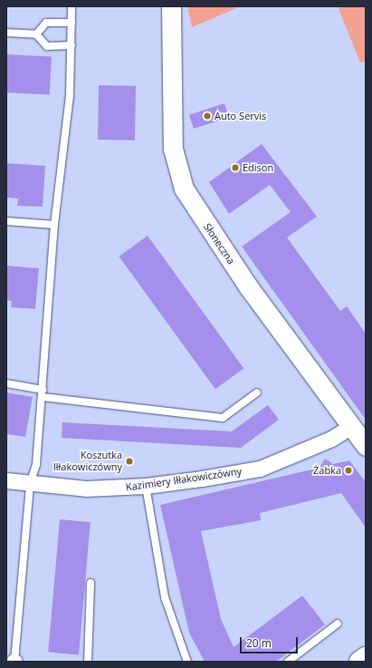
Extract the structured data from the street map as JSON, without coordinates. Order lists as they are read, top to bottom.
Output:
{
  "streets": {
    "street": ["Słoneczna", "Kazimiery Iłłakowiczówny"]
  },
  "crossings": [
    ["Słoneczna", "Kazimiery Iłłakowiczówny"]
  ],
  "places": [
    "Auto Servis",
    "Edison",
    "Koszutka Iłłakowiczówny",
    "Żabka"
  ],
  "scale_bar": "20 m"
}
